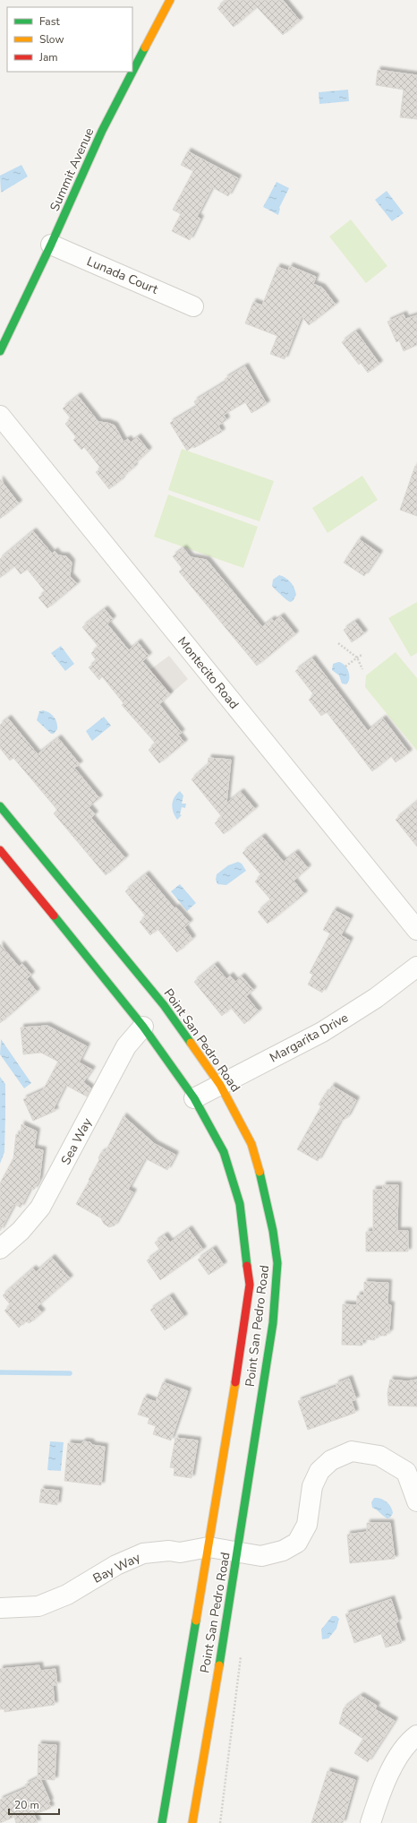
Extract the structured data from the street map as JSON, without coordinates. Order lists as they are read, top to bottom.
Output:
{
  "streets": {
    "main road": ["Summit Avenue", "Point San Pedro Road"],
    "street": [
      "Lunada Court",
      "Montecito Road",
      "Margarita Drive",
      "Sea Way",
      "Bay Way"
    ]
  },
  "crossings": [
    ["Summit Avenue", "Lunada Court"],
    ["Margarita Drive", "Point San Pedro Road"],
    ["Point San Pedro Road", "Sea Way"],
    ["Point San Pedro Road", "Bay Way"]
  ],
  "legend": ["Fast", "Slow", "Jam"],
  "scale_bar": "20 m"
}
